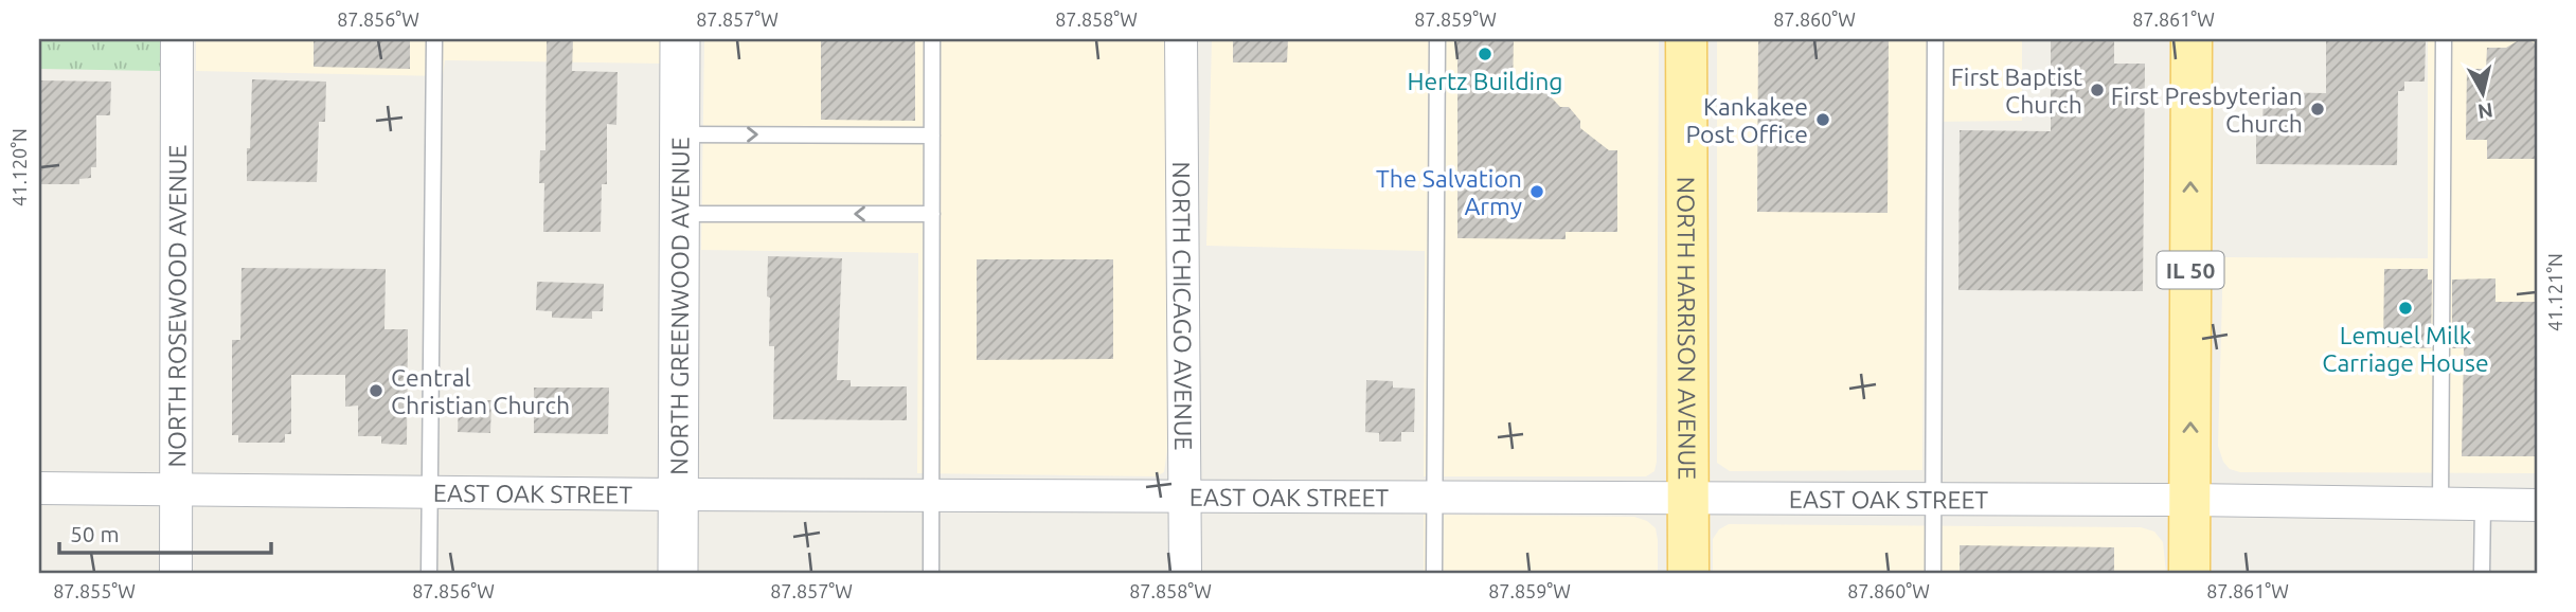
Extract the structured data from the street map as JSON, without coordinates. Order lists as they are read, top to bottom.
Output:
{
  "streets": {
    "main road": ["IL 50", "NORTH HARRISON AVENUE"],
    "street": [
      "NORTH ROSEWOOD AVENUE",
      "NORTH GREENWOOD AVENUE",
      "NORTH CHICAGO AVENUE",
      "EAST OAK STREET"
    ]
  },
  "crossings": [
    ["IL 50", "EAST OAK STREET"],
    ["NORTH ROSEWOOD AVENUE", "EAST OAK STREET"],
    ["NORTH GREENWOOD AVENUE", "EAST OAK STREET"],
    ["NORTH CHICAGO AVENUE", "EAST OAK STREET"],
    ["NORTH HARRISON AVENUE", "EAST OAK STREET"]
  ],
  "places": [
    "Hertz Building",
    "First Baptist Church",
    "First Presbyterian Church",
    "Kankakee Post Office",
    "The Salvation Army",
    "Lemuel Milk Carriage House",
    "Central Christian Church"
  ],
  "scale_bar": "50 m",
  "north": "bottom",
  "coordinates": [
    "87.856°W",
    "87.857°W",
    "87.858°W",
    "87.859°W",
    "87.860°W",
    "87.861°W",
    "41.120°N",
    "41.121°N",
    "87.855°W"
  ]
}
